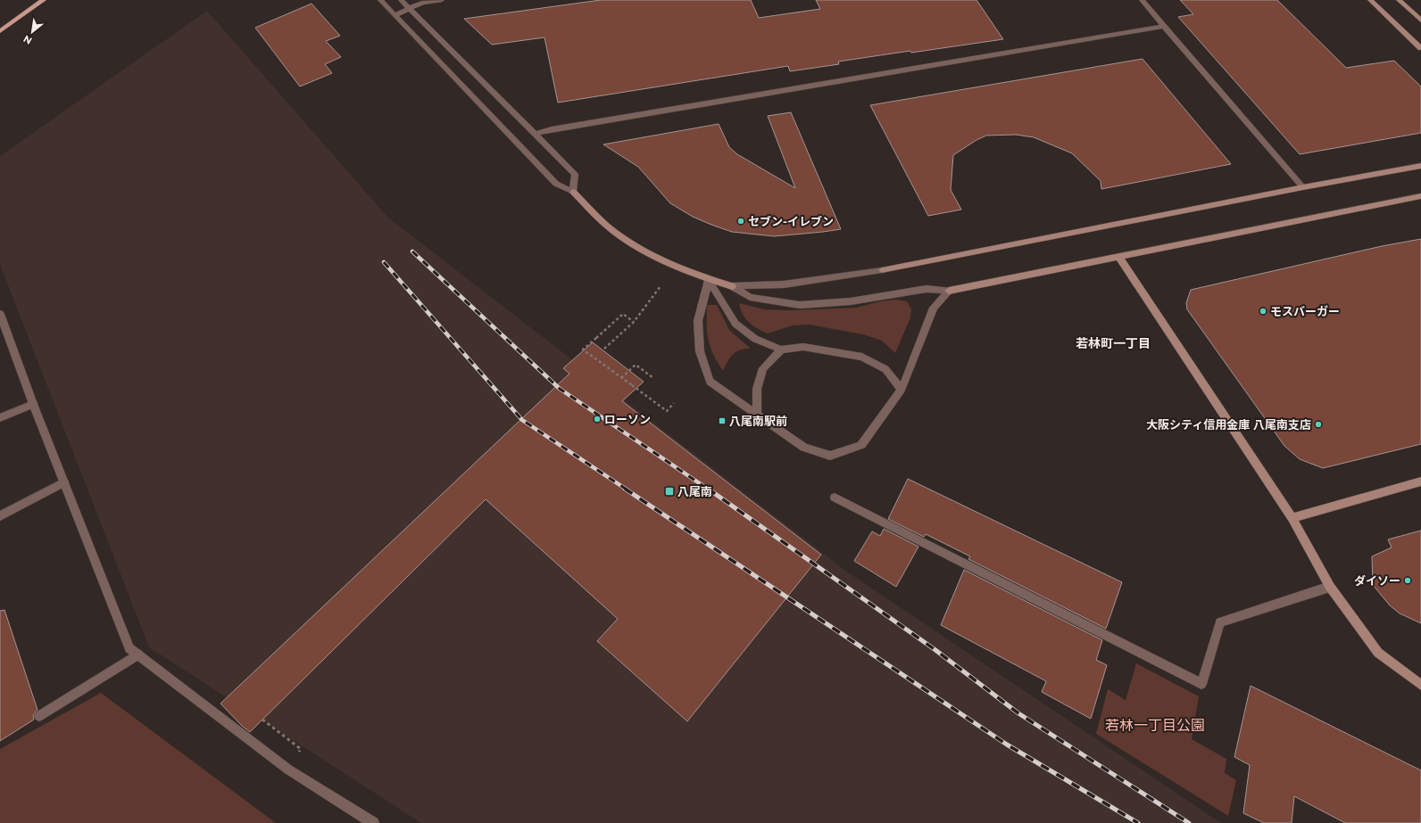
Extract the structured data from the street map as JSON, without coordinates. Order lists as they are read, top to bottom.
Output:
{
  "districts": ["若林町一丁目"],
  "parks": ["若林一丁目公園"],
  "places": {
    "other": [
      "セブン-イレブン",
      "モスバーガー",
      "ローソン",
      "大阪シティ信用金庫 八尾南支店",
      "ダイソー"
    ],
    "transit": ["八尾南駅前", "八尾南"]
  },
  "north": "bottom left"
}
